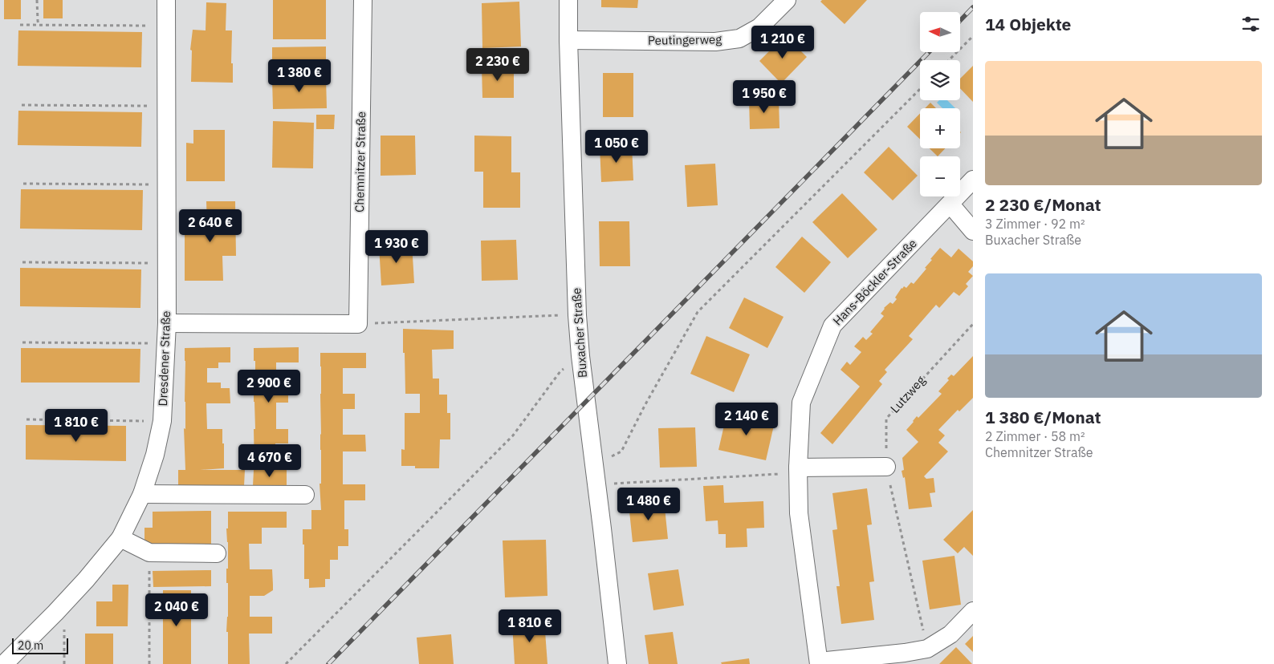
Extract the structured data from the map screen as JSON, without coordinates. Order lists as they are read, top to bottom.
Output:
{
  "streets": {
    "street": [
      "Peutingerweg",
      "Chemnitzer Straße",
      "Hans-Böckler-Straße",
      "Buxacher Straße",
      "Dresdener Straße"
    ],
    "path": ["Lutzweg"]
  },
  "crossings": [
    ["Peutingerweg", "Buxacher Straße"]
  ],
  "scale_bar": "20 m",
  "north": "left",
  "page": {
    "heading": "14 Objekte",
    "map_buttons": ["+", "−"],
    "price": [
      "1 210 €",
      "2 230 €",
      "1 380 €",
      "1 950 €",
      "1 050 €",
      "2 640 €",
      "1 930 €",
      "2 900 €",
      "2 140 €",
      "1 810 €",
      "4 670 €",
      "1 480 €",
      "2 040 €",
      "1 810 €"
    ],
    "list": [
      {
        "name": "2 230 €/Monat",
        "note": "3 Zimmer · 92 m² · Buxacher Straße"
      },
      {
        "name": "1 380 €/Monat",
        "note": "2 Zimmer · 58 m² · Chemnitzer Straße"
      }
    ],
    "scale": "20 m"
  }
}
